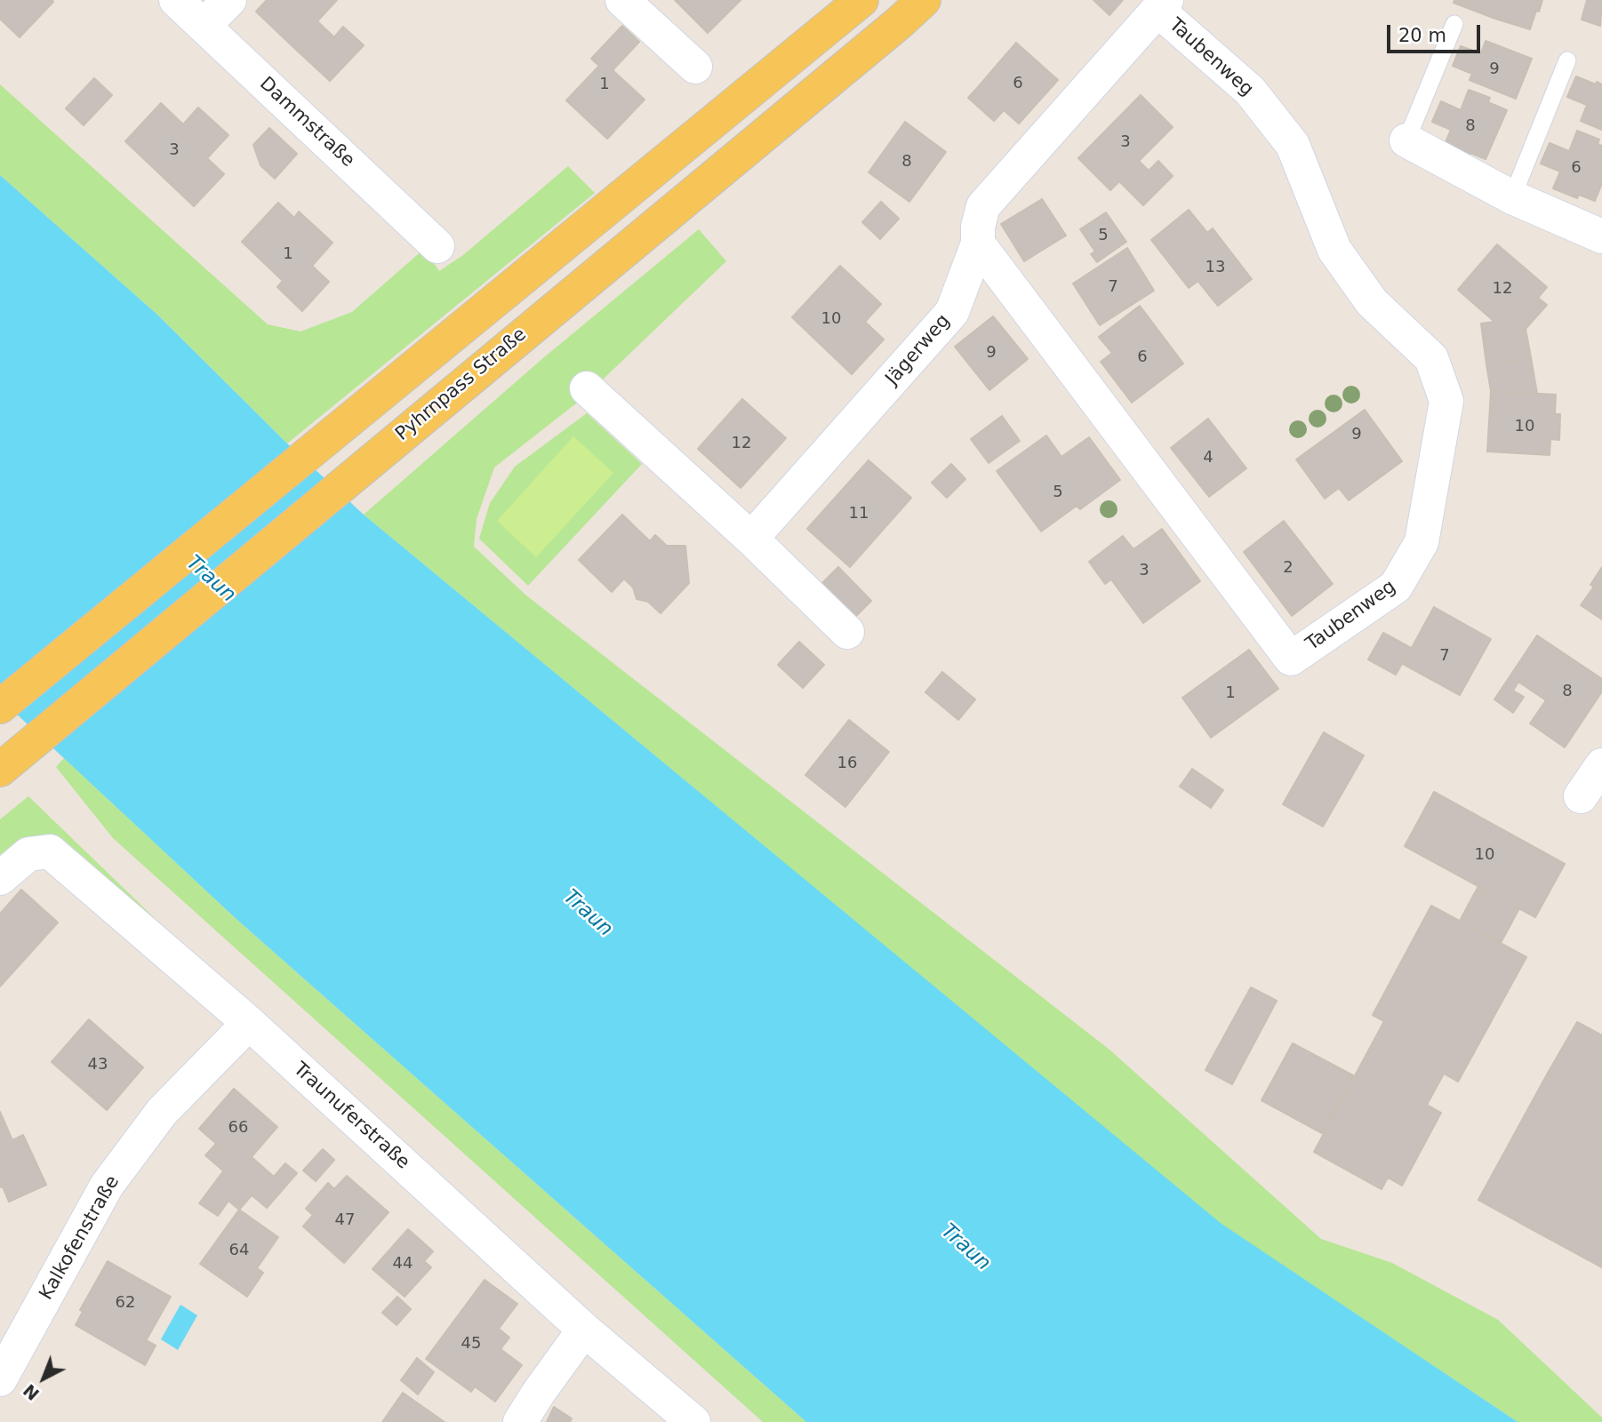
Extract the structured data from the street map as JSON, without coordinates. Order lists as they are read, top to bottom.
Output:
{
  "streets": {
    "main road": ["Pyhrnpass Straße"],
    "street": [
      "Taubenweg",
      "Dammstraße",
      "Jägerweg",
      "Traunuferstraße",
      "Kalkofenstraße"
    ]
  },
  "crossings": [
    ["Taubenweg", "Jägerweg"],
    ["Traunuferstraße", "Kalkofenstraße"]
  ],
  "water": ["Traun"],
  "house_numbers": [
    "9",
    "6",
    "1",
    "8",
    "3",
    "3",
    "8",
    "6",
    "5",
    "1",
    "13",
    "7",
    "12",
    "10",
    "9",
    "6",
    "10",
    "9",
    "12",
    "4",
    "5",
    "11",
    "2",
    "3",
    "7",
    "8",
    "1",
    "16",
    "10",
    "43",
    "66",
    "47",
    "64",
    "44",
    "62",
    "45"
  ],
  "scale_bar": "20 m",
  "north": "bottom left"
}
